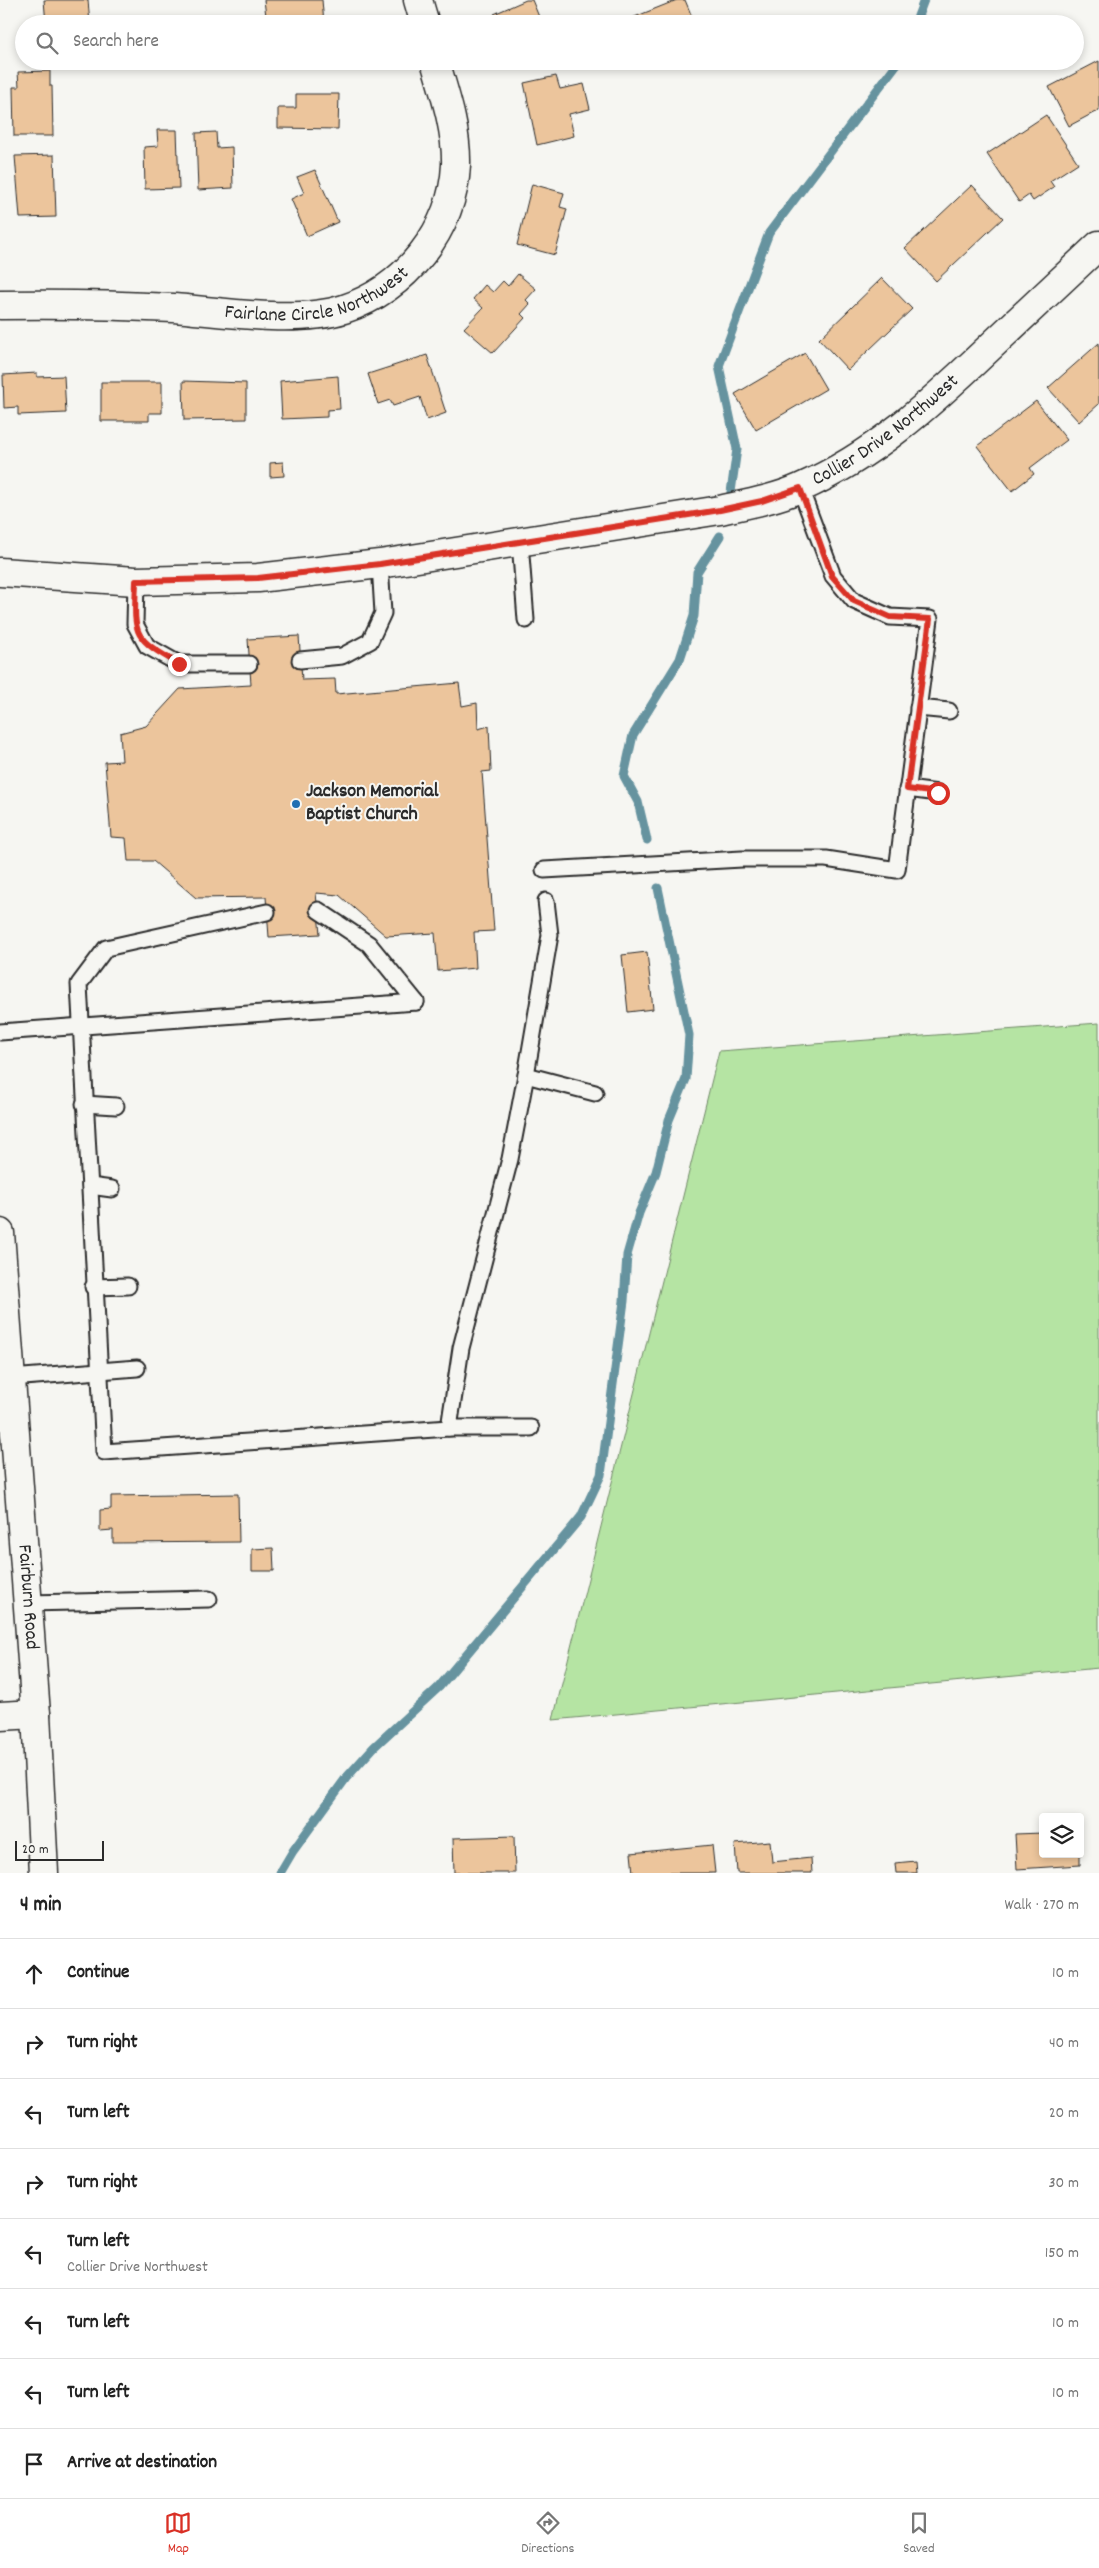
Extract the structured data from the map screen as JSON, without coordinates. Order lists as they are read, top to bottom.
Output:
{
  "streets": {
    "street": ["Fairlane Circle Northwest", "Collier Drive Northwest", "Fairburn Road"]
  },
  "places": ["Jackson Memorial Baptist Church"],
  "scale_bar": "20 m",
  "page": {
    "search": "Search here",
    "scale": "20 m",
    "heading": ["4 min", "Walk · 270 m"],
    "list": [
      ["Continue", "10 m"],
      ["Turn right", "40 m"],
      ["Turn left", "20 m"],
      ["Turn right", "30 m"],
      ["Turn left", "Collier Drive Northwest", "150 m"],
      ["Turn left", "10 m"],
      ["Turn left", "10 m"],
      "Arrive at destination"
    ],
    "nav": ["Map", "Directions", "Saved"]
  }
}
